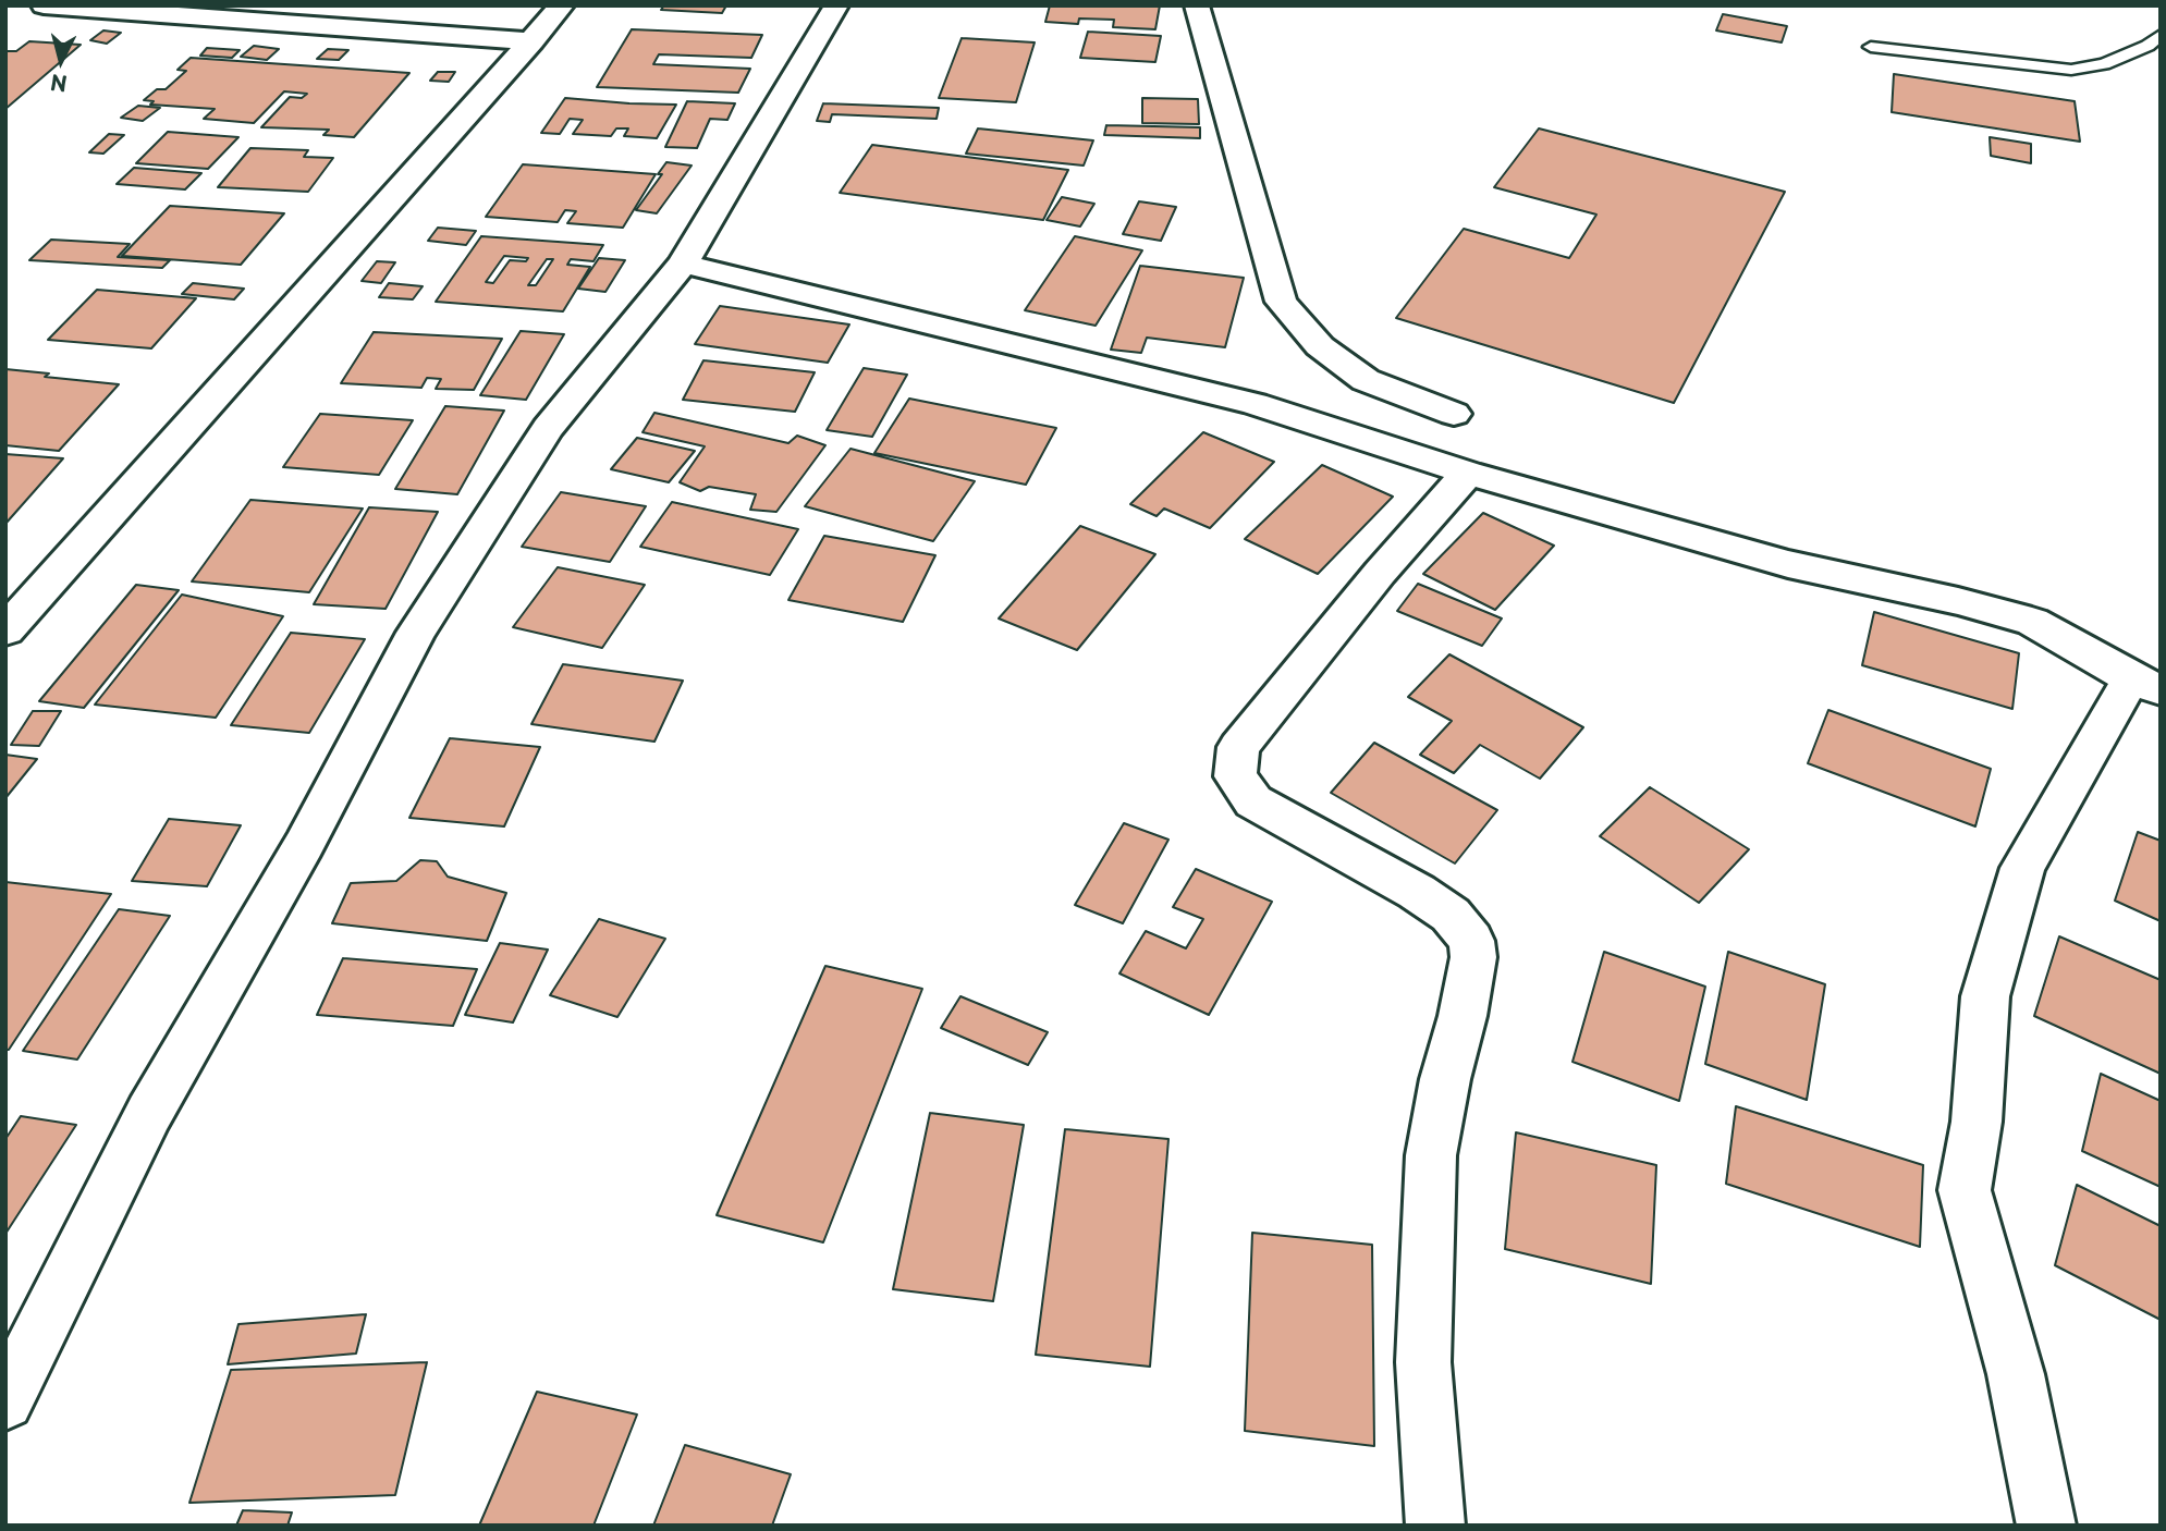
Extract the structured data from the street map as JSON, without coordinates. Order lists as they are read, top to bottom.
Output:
{
  "north": "bottom"
}
